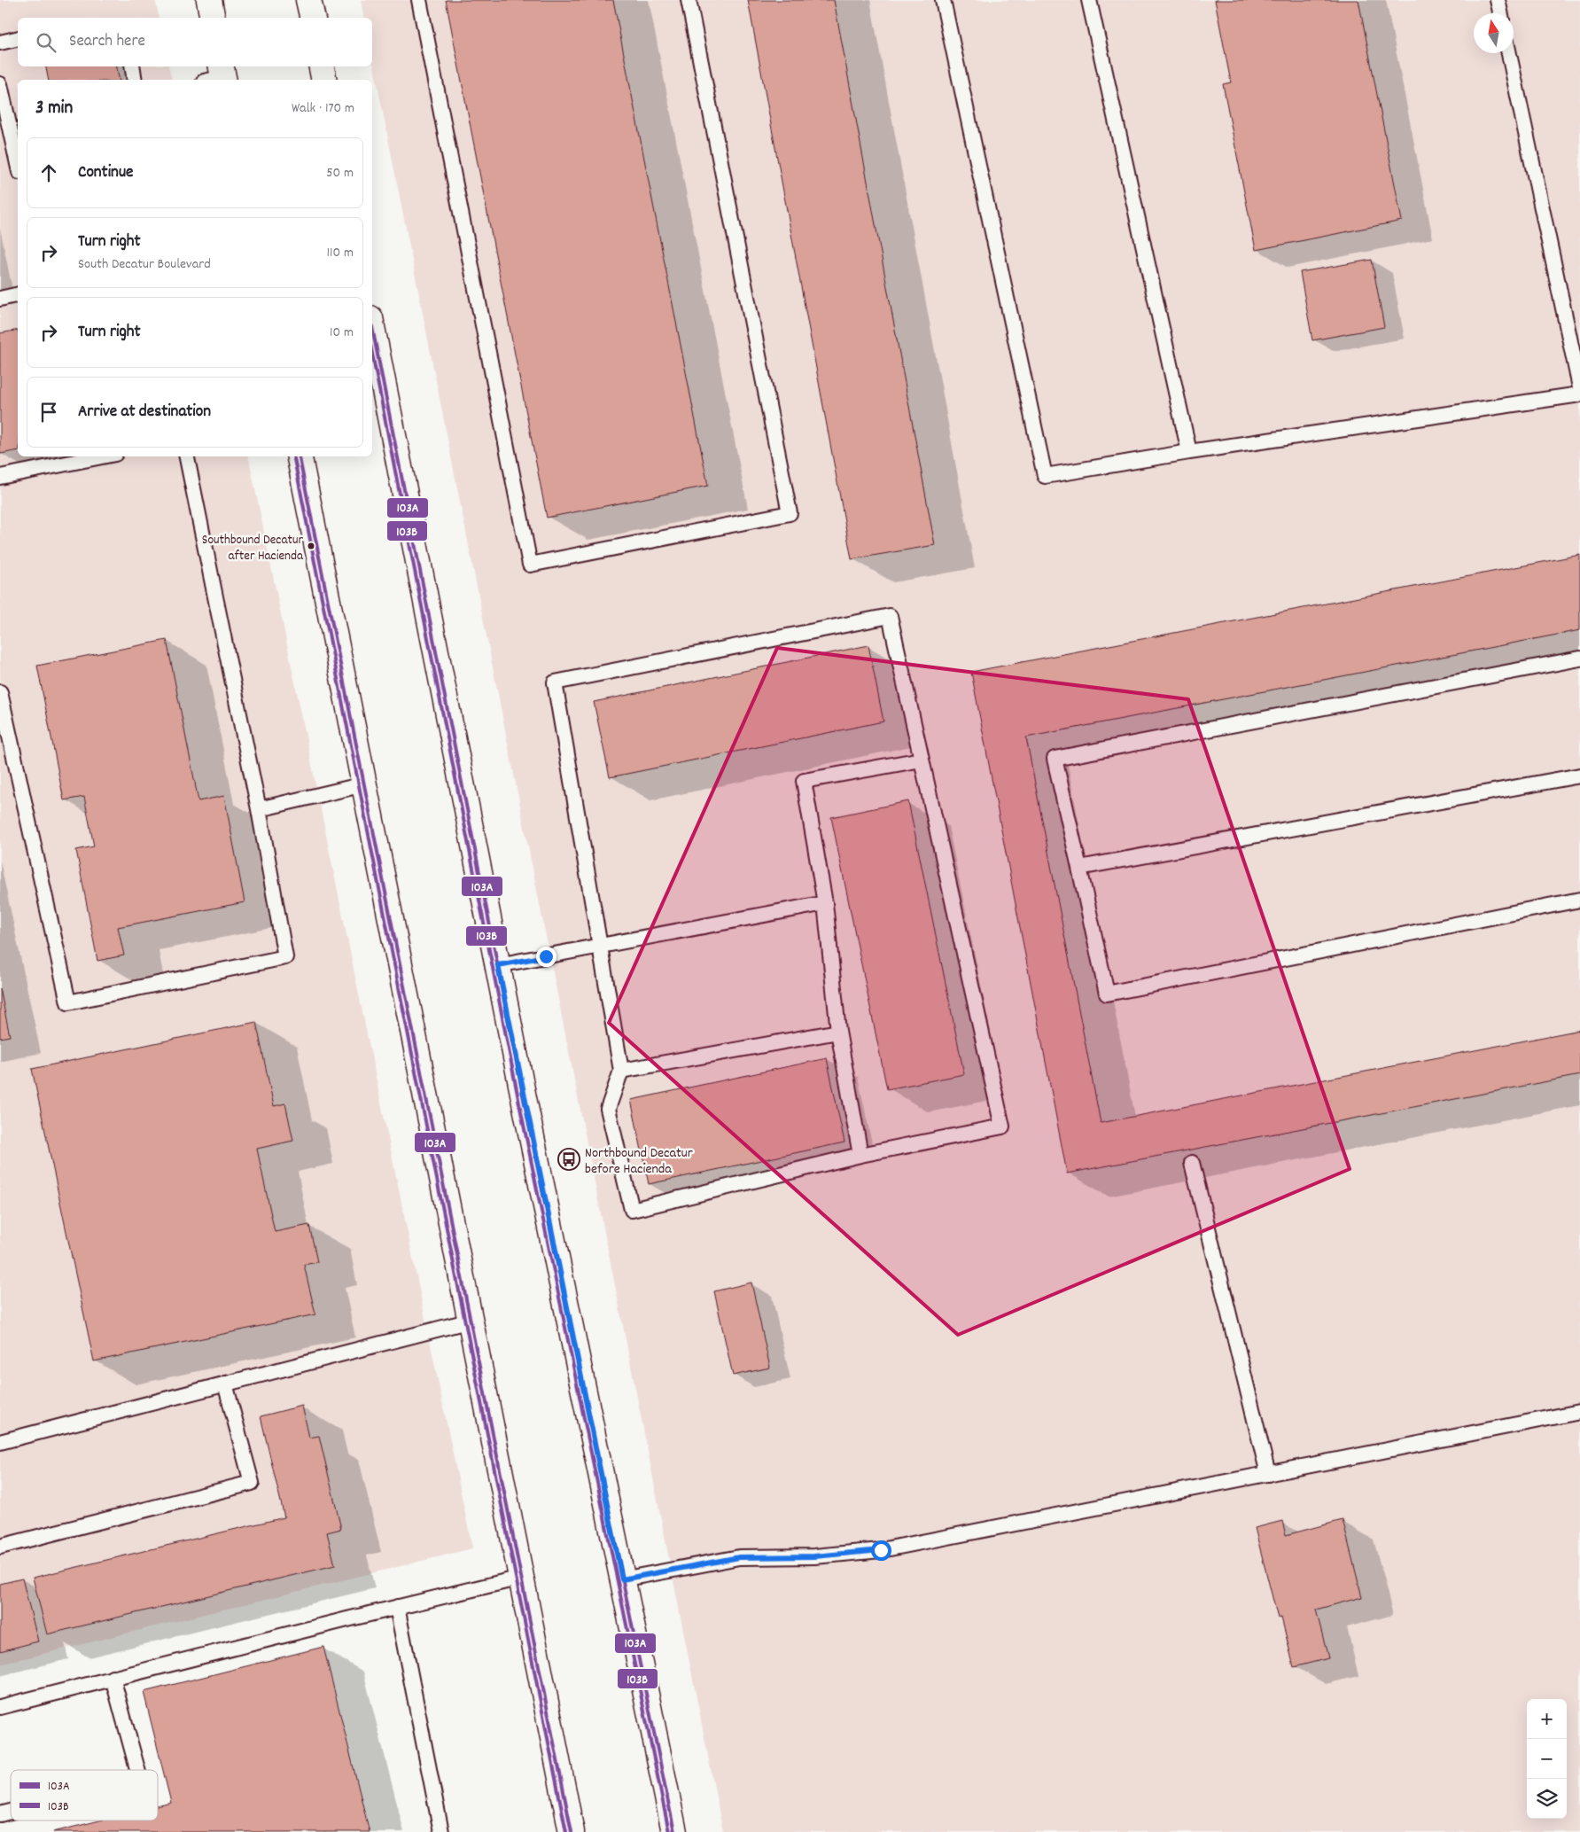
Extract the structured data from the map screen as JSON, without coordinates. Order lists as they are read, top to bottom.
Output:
{
  "places": {
    "other": ["Southbound Decatur after Hacienda"],
    "bus stop": ["Northbound Decatur before Hacienda"]
  },
  "lines": ["transit line 103A", "transit line 103B"],
  "legend": ["103A", "103B"],
  "north": "top",
  "page": {
    "search": "Search here",
    "heading": ["3 min", "Walk · 170 m"],
    "list": [
      ["Continue", "50 m"],
      ["Turn right", "South Decatur Boulevard", "110 m"],
      ["Turn right", "10 m"],
      "Arrive at destination"
    ],
    "map_buttons": ["+", "−"]
  }
}
